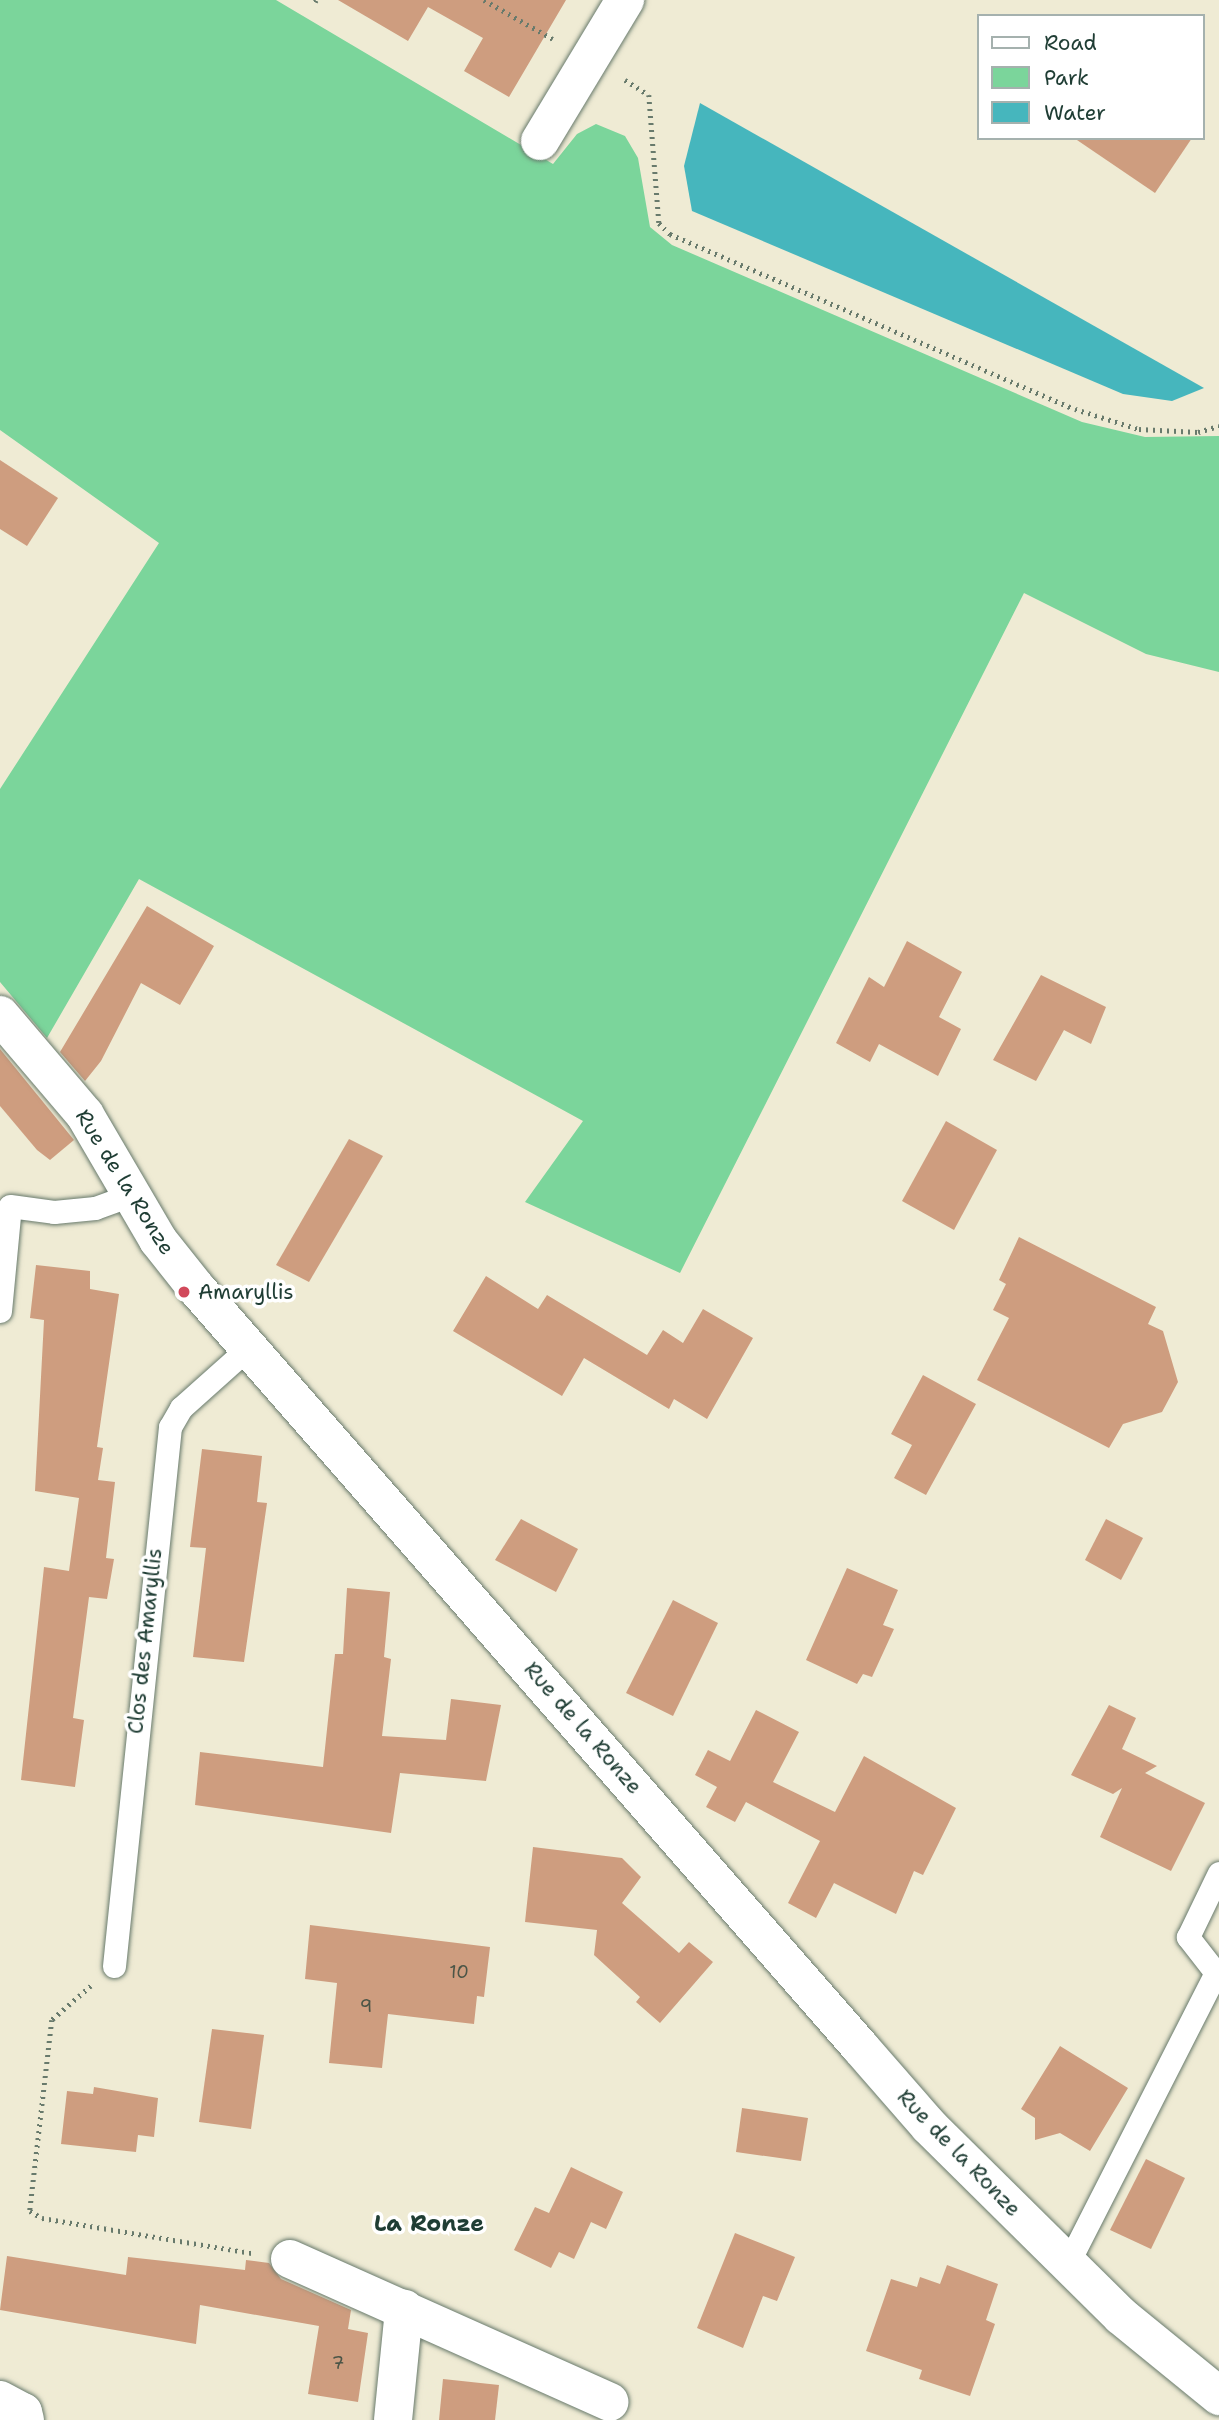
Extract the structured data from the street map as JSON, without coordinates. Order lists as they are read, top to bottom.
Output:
{
  "streets": {
    "street": ["Rue de la Ronze"],
    "lane": ["Clos des Amaryllis"]
  },
  "crossings": [
    ["Rue de la Ronze", "Clos des Amaryllis"]
  ],
  "districts": ["La Ronze"],
  "places": ["Amaryllis"],
  "house_numbers": ["10", "9", "7"],
  "legend": ["Road", "Park", "Water"]
}
